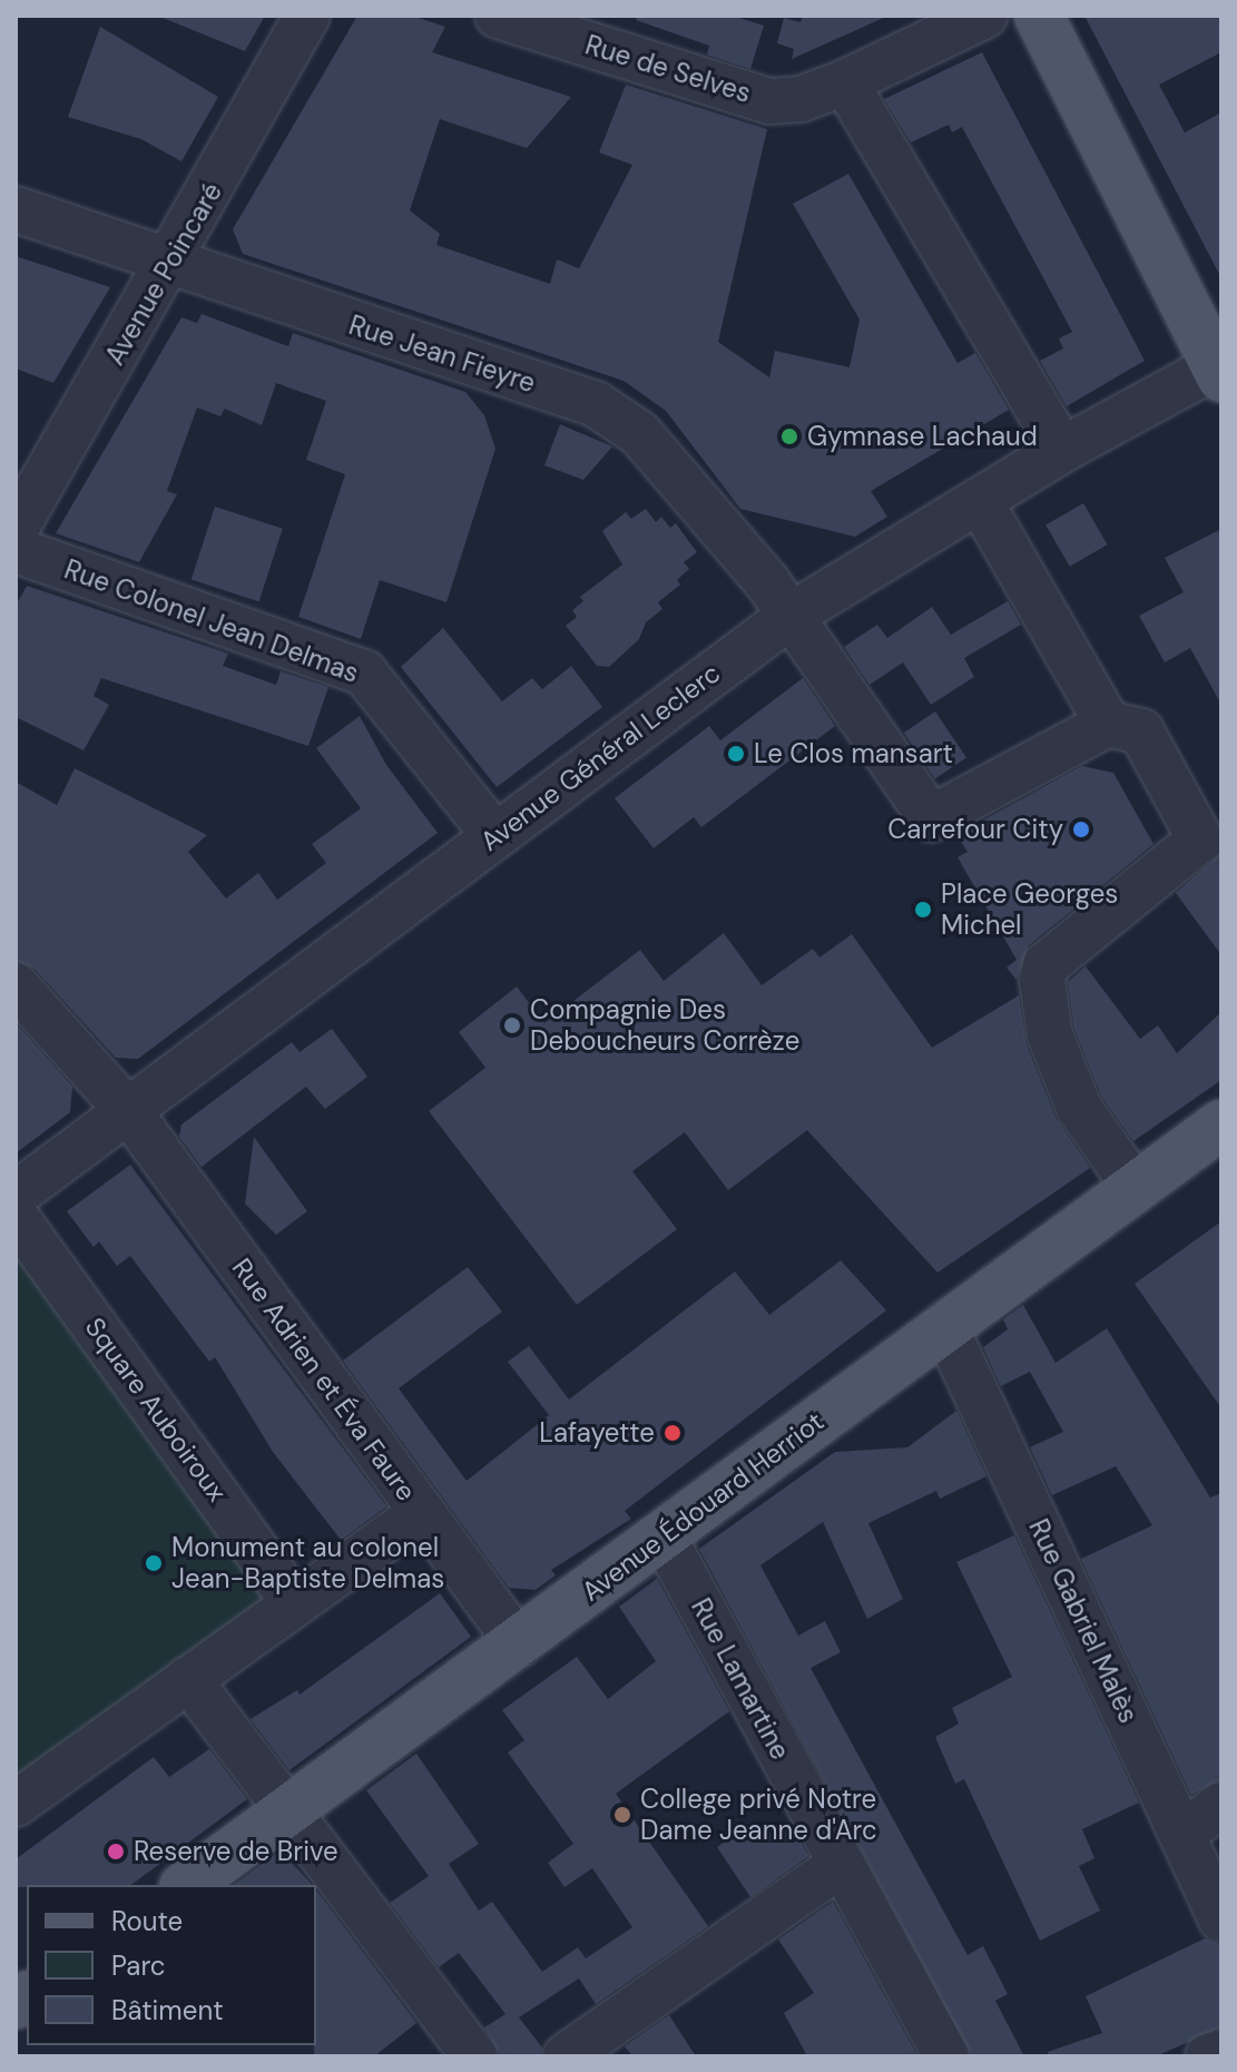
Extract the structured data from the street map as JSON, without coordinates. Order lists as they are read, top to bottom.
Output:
{
  "streets": {
    "main road": ["Avenue Édouard Herriot"],
    "street": [
      "Rue de Selves",
      "Avenue Poincaré",
      "Rue Jean Fieyre",
      "Rue Colonel Jean Delmas",
      "Avenue Général Leclerc",
      "Rue Adrien et Éva Faure",
      "Square Auboiroux",
      "Rue Gabriel Malès",
      "Rue Lamartine"
    ]
  },
  "crossings": [
    ["Avenue Poincaré", "Rue Jean Fieyre"],
    ["Rue Jean Fieyre", "Avenue Général Leclerc"],
    ["Rue Colonel Jean Delmas", "Avenue Général Leclerc"],
    ["Avenue Général Leclerc", "Rue Adrien et Éva Faure"],
    ["Rue Adrien et Éva Faure", "Avenue Édouard Herriot"],
    ["Avenue Édouard Herriot", "Rue Gabriel Malès"],
    ["Avenue Édouard Herriot", "Rue Lamartine"]
  ],
  "places": [
    "Gymnase Lachaud",
    "Le Clos mansart",
    "Carrefour City",
    "Place Georges Michel",
    "Compagnie Des Deboucheurs Corrèze",
    "Lafayette",
    "Monument au colonel Jean-Baptiste Delmas",
    "College privé Notre Dame Jeanne d'Arc",
    "Reserve de Brive"
  ],
  "legend": ["Route", "Parc", "Bâtiment"]
}
